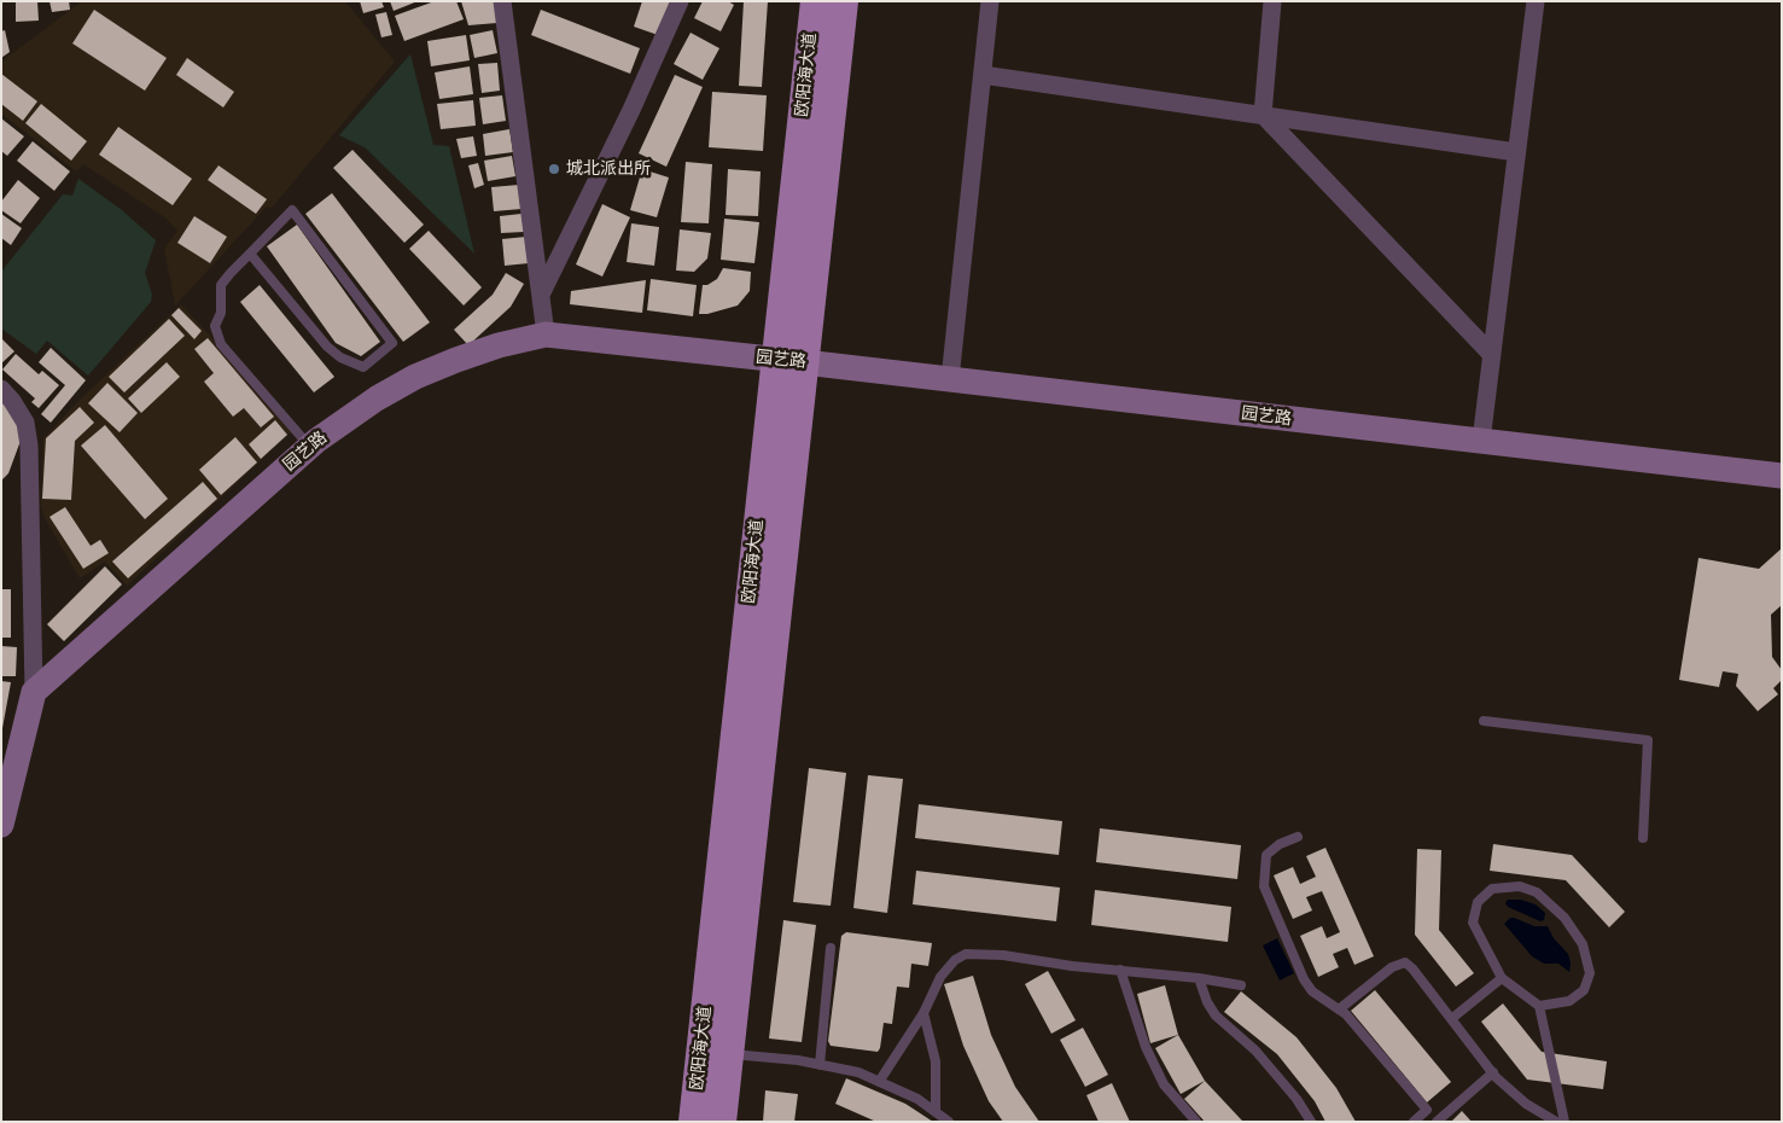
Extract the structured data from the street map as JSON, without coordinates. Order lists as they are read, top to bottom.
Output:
{
  "streets": {
    "main road": ["欧阳海大道"],
    "street": ["园艺路"]
  },
  "crossings": [
    ["欧阳海大道", "园艺路"]
  ],
  "places": ["城北派出所"]
}
